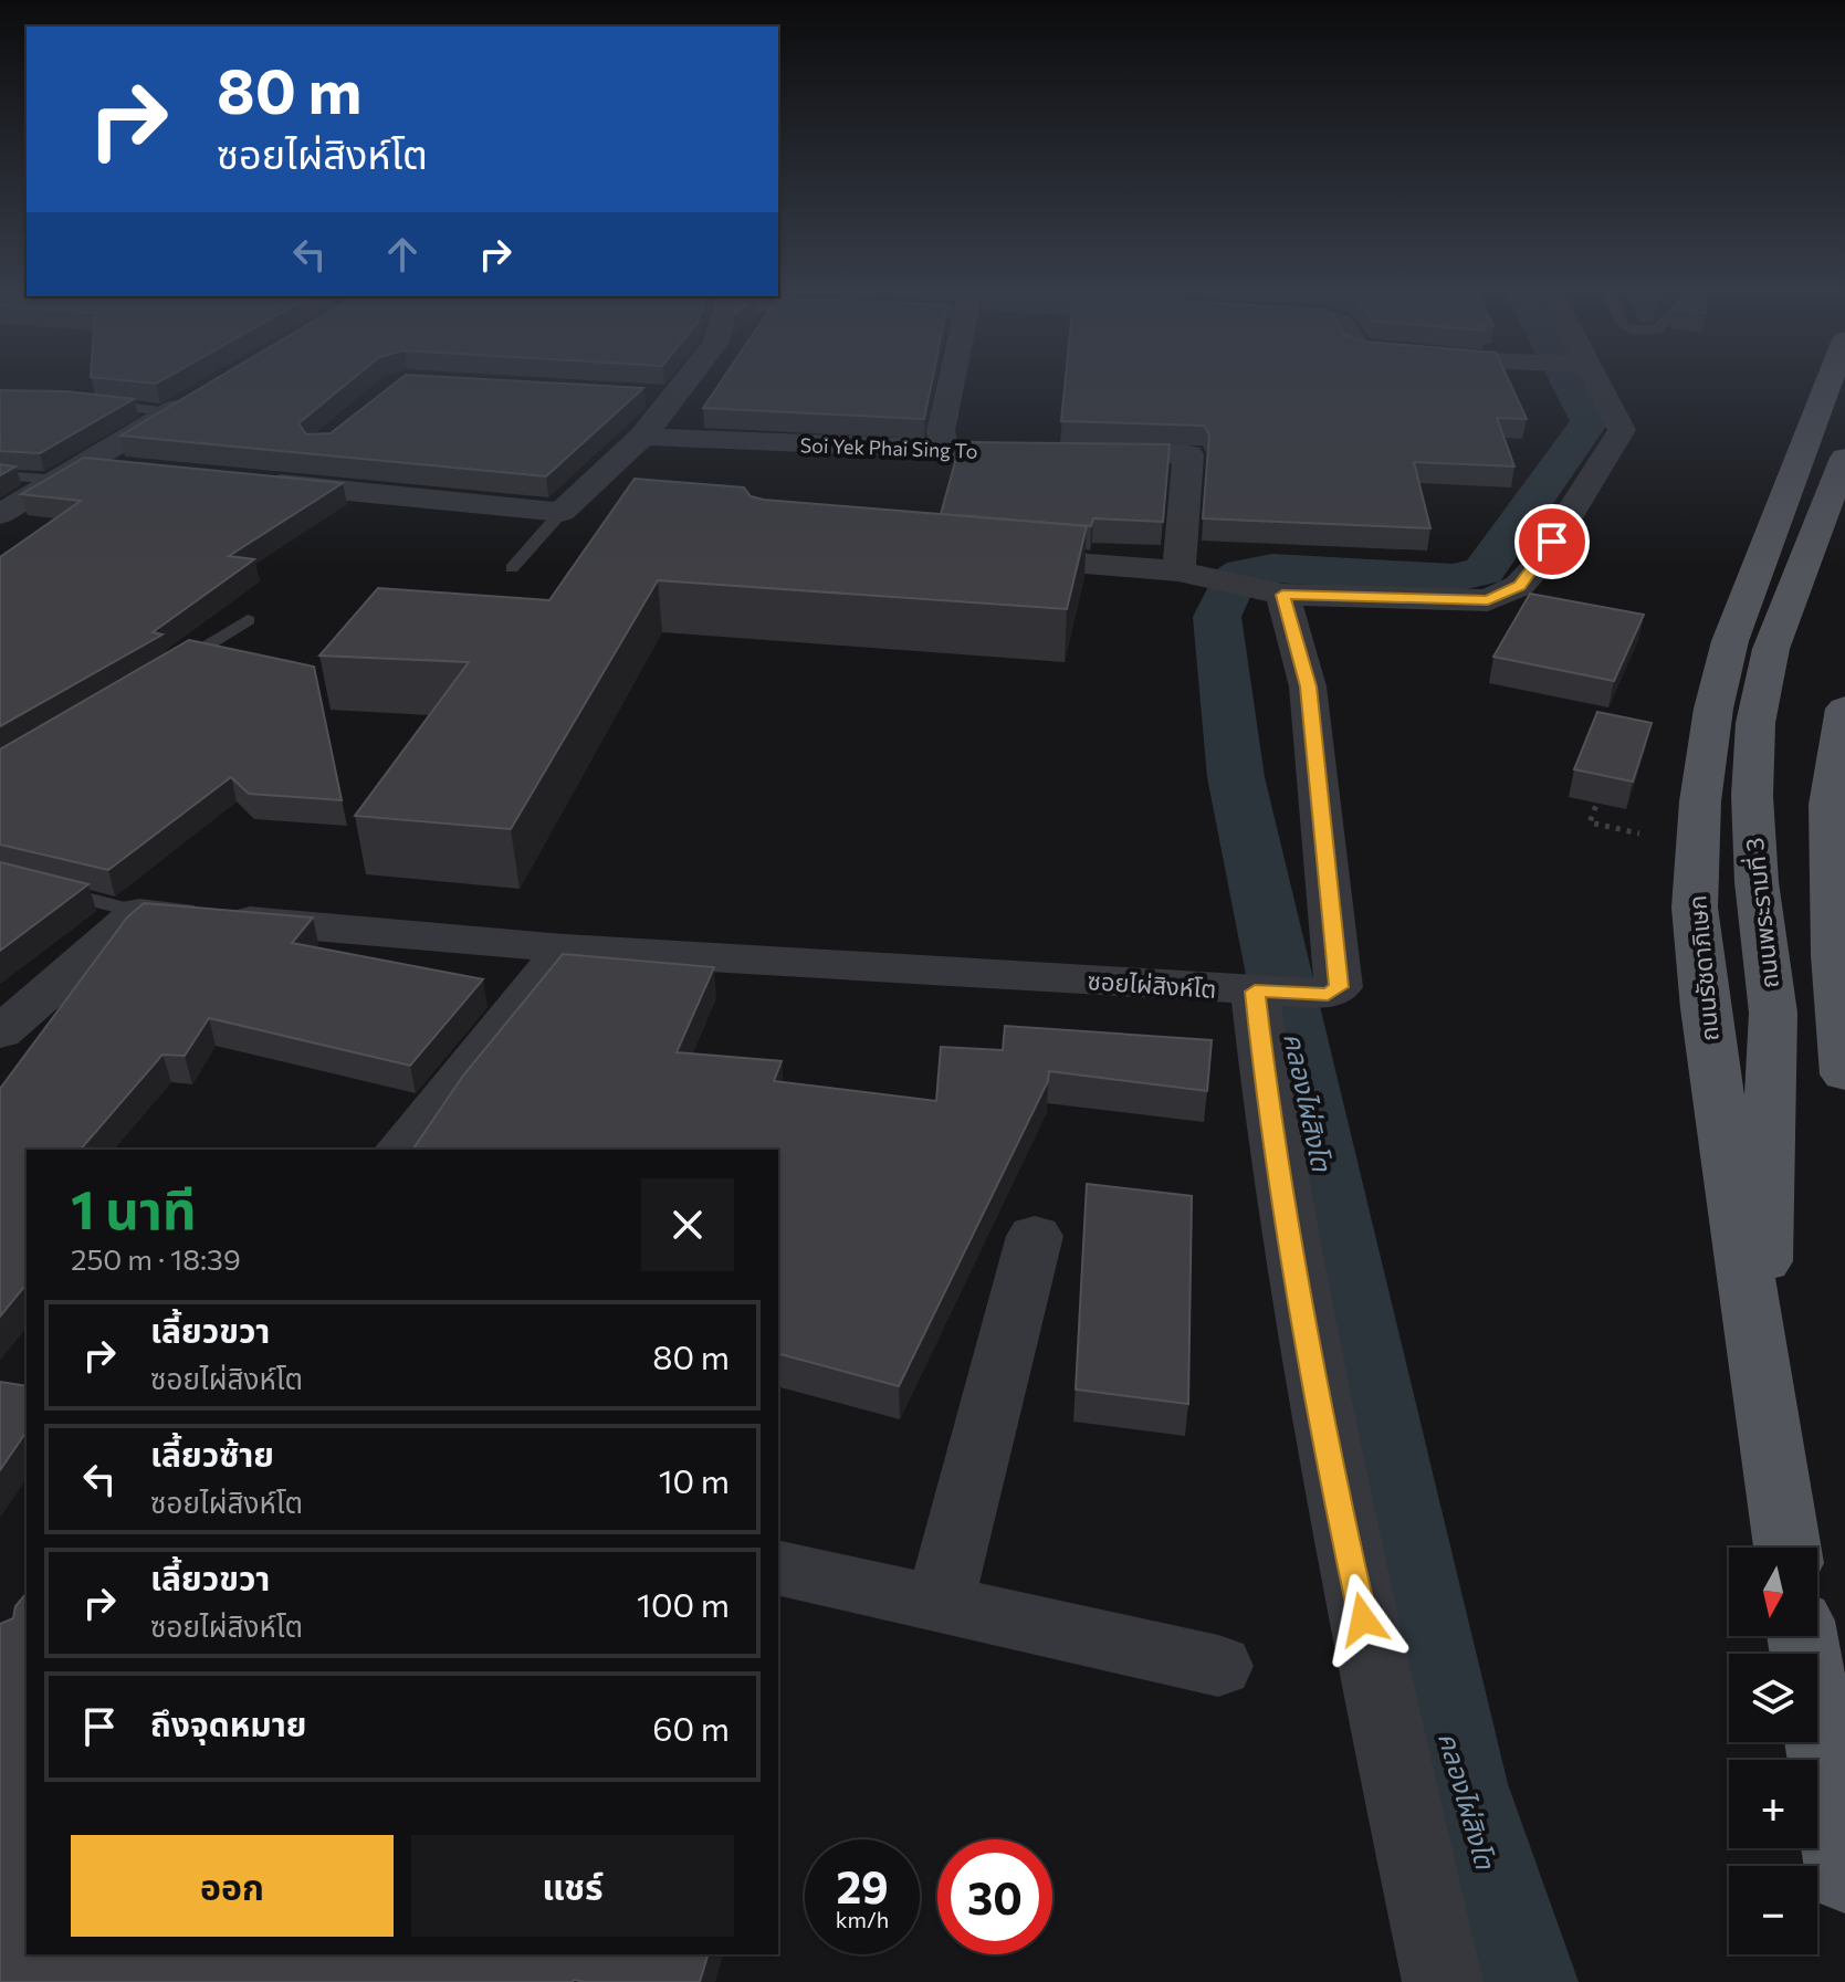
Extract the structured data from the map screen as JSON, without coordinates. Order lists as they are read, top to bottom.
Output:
{
  "streets": {
    "main road": ["ถนนพระรามที่ 3", "ถนนรัชดาภิเษก"],
    "street": ["Soi Yek Phai Sing To", "ซอยไผ่สิงห์โต"]
  },
  "crossings": [
    ["ถนนพระรามที่ 3", "ถนนรัชดาภิเษก"]
  ],
  "water": ["คลองไผ่สิงโต"],
  "north": "bottom",
  "page": {
    "turn": ["80 m", "ซอยไผ่สิงห์โต"],
    "heading": ["1 นาที", "250 m · 18:39"],
    "list": [
      {
        "name": "เลี้ยวขวา",
        "note": "ซอยไผ่สิงห์โต",
        "value": "80 m"
      },
      {
        "name": "เลี้ยวซ้าย",
        "note": "ซอยไผ่สิงห์โต",
        "value": "10 m"
      },
      {
        "name": "เลี้ยวขวา",
        "note": "ซอยไผ่สิงห์โต",
        "value": "100 m"
      },
      {
        "name": "ถึงจุดหมาย",
        "value": "60 m"
      }
    ],
    "map_buttons": ["+", "−"],
    "buttons": ["ออก", "แชร์"],
    "speed": "29 km/h",
    "limit": "30"
  }
}
